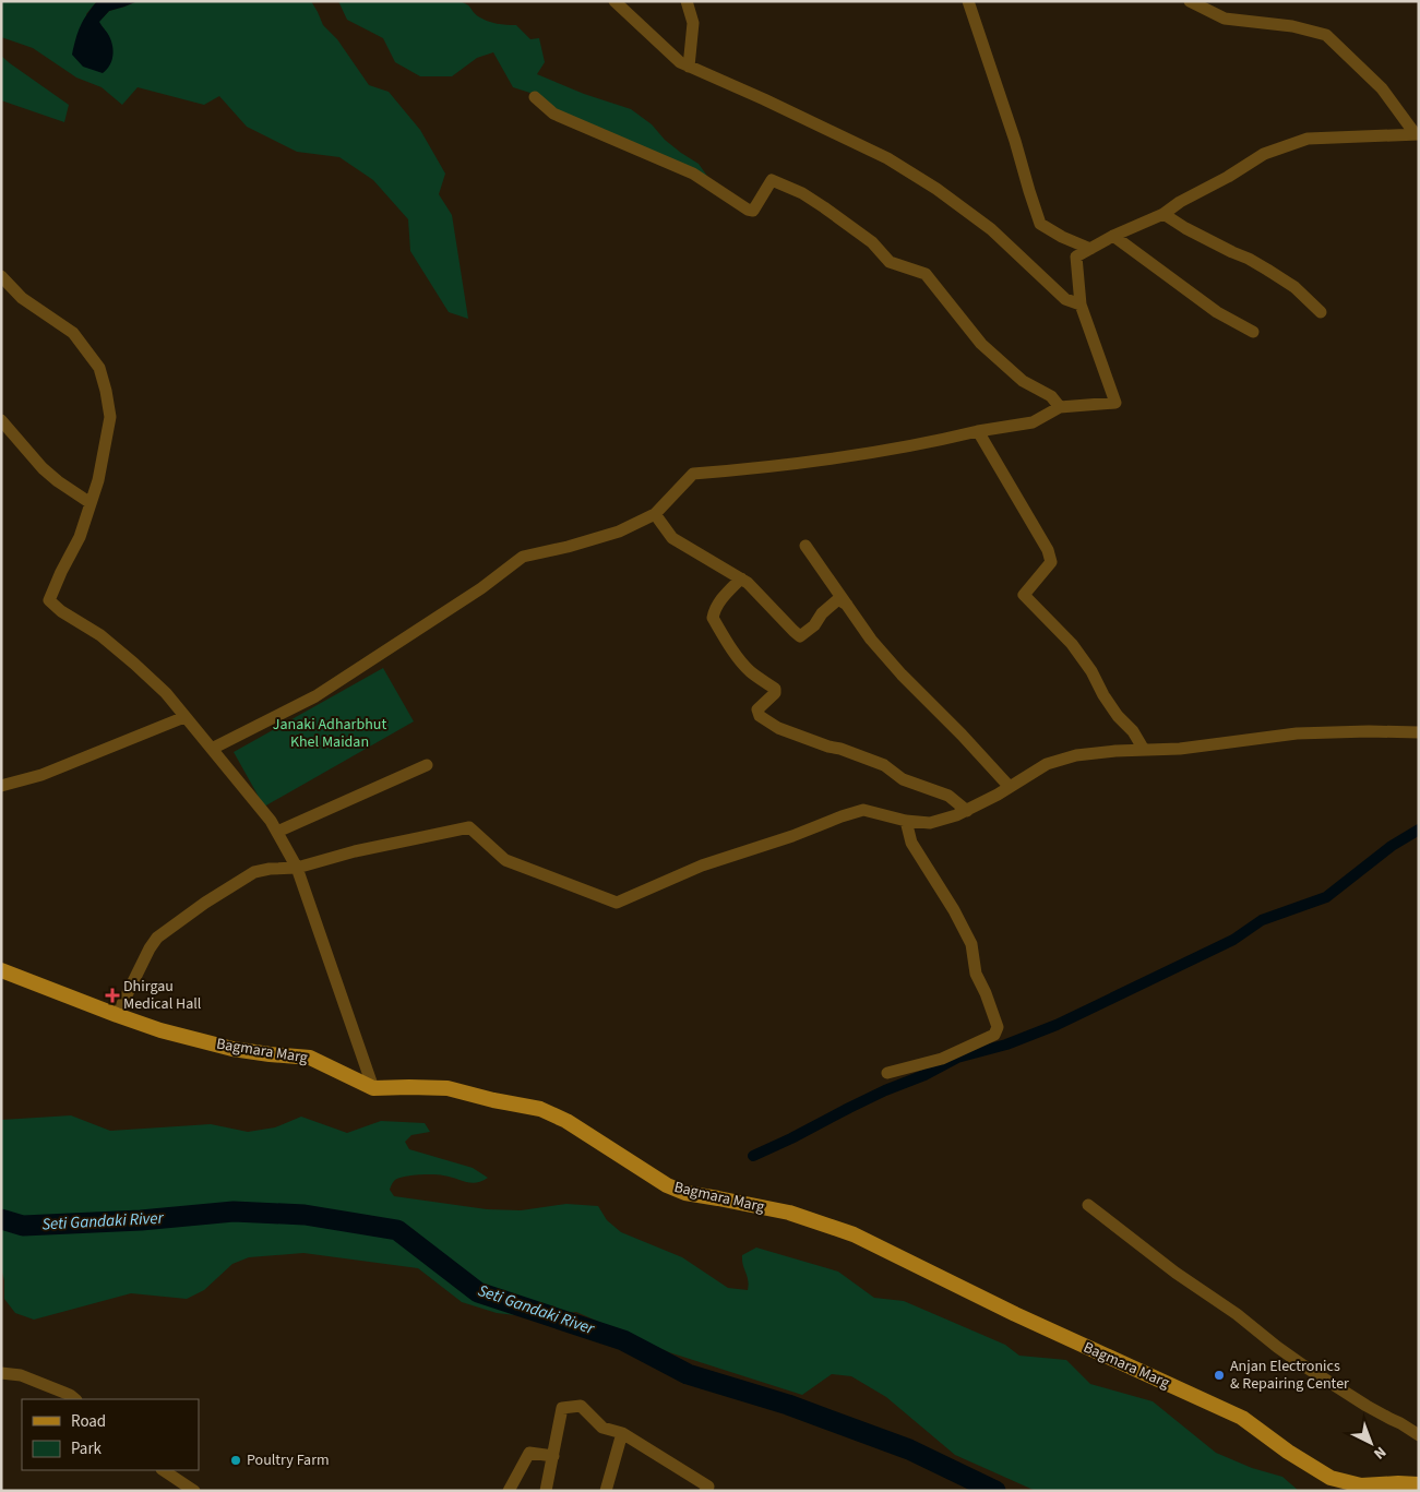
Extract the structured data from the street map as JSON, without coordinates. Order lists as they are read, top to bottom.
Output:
{
  "streets": {
    "main road": ["Bagmara Marg"]
  },
  "water": ["Seti Gandaki River"],
  "parks": ["Janaki Adharbhut Khel Maidan"],
  "places": {
    "health": ["Dhirgau Medical Hall"],
    "other": ["Anjan Electronics & Repairing Center", "Poultry Farm"]
  },
  "legend": ["Road", "Park"],
  "north": "bottom right"
}
